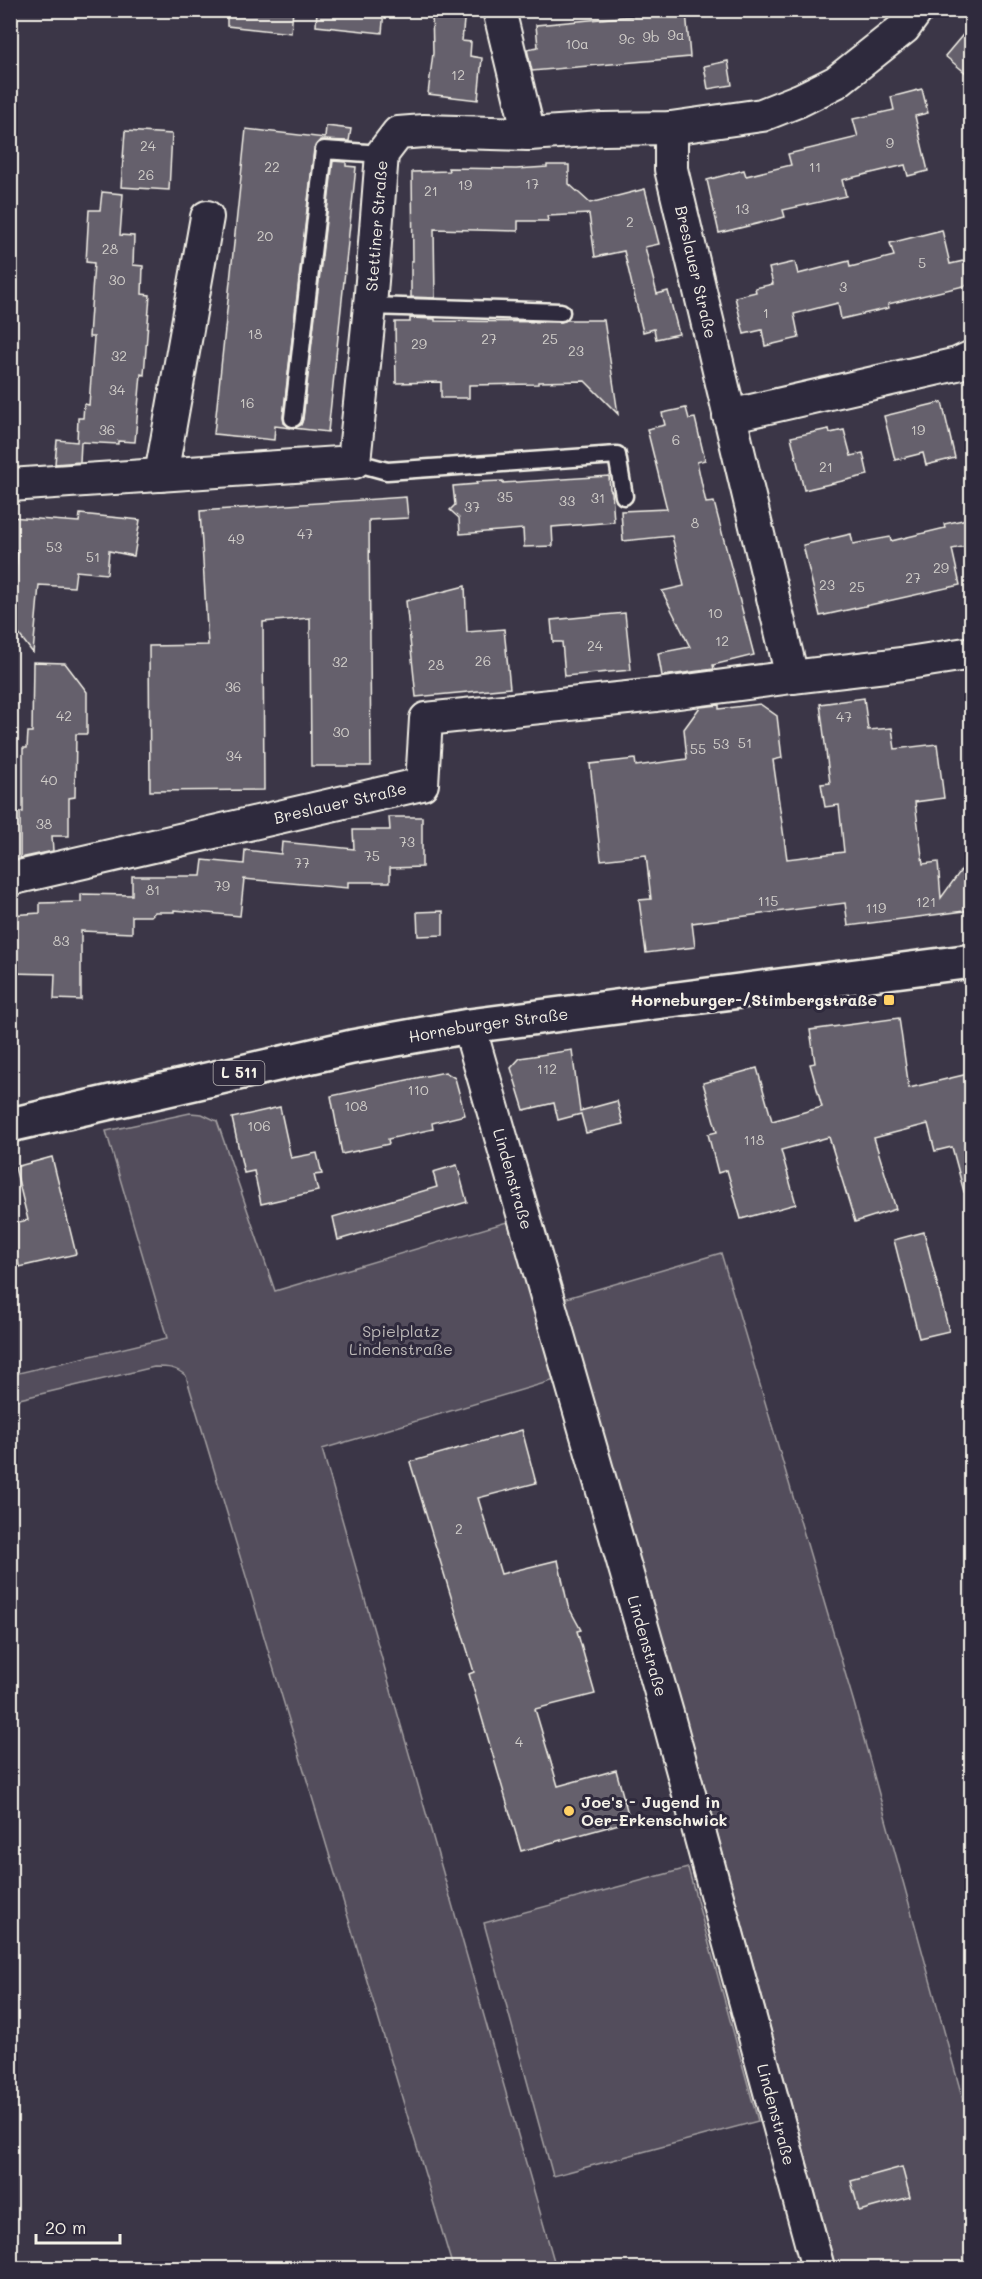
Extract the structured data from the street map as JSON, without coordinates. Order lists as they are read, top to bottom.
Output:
{
  "streets": {
    "main road": ["Horneburger Straße", "L 511"],
    "street": ["Stettiner Straße", "Breslauer Straße", "Lindenstraße"]
  },
  "crossings": [
    ["Stettiner Straße", "Breslauer Straße"],
    ["Horneburger Straße", "Lindenstraße"]
  ],
  "parks": ["Spielplatz Lindenstraße"],
  "places": {
    "transit": ["Horneburger-/Stimbergstraße"],
    "other": ["Joe's - Jugend in Oer-Erkenschwick"]
  },
  "house_numbers": [
    "9a",
    "9b",
    "9c",
    "10a",
    "12",
    "9",
    "24",
    "22",
    "11",
    "26",
    "17",
    "19",
    "21",
    "13",
    "2",
    "20",
    "28",
    "5",
    "30",
    "3",
    "1",
    "18",
    "27",
    "25",
    "29",
    "23",
    "32",
    "34",
    "16",
    "36",
    "19",
    "6",
    "21",
    "35",
    "31",
    "33",
    "37",
    "8",
    "47",
    "49",
    "53",
    "51",
    "29",
    "27",
    "23",
    "25",
    "10",
    "12",
    "24",
    "26",
    "32",
    "28",
    "36",
    "42",
    "47",
    "30",
    "51",
    "53",
    "55",
    "34",
    "40",
    "38",
    "73",
    "75",
    "77",
    "79",
    "81",
    "115",
    "121",
    "119",
    "83",
    "112",
    "110",
    "108",
    "106",
    "118",
    "2",
    "4"
  ],
  "scale_bar": "20 m"
}
